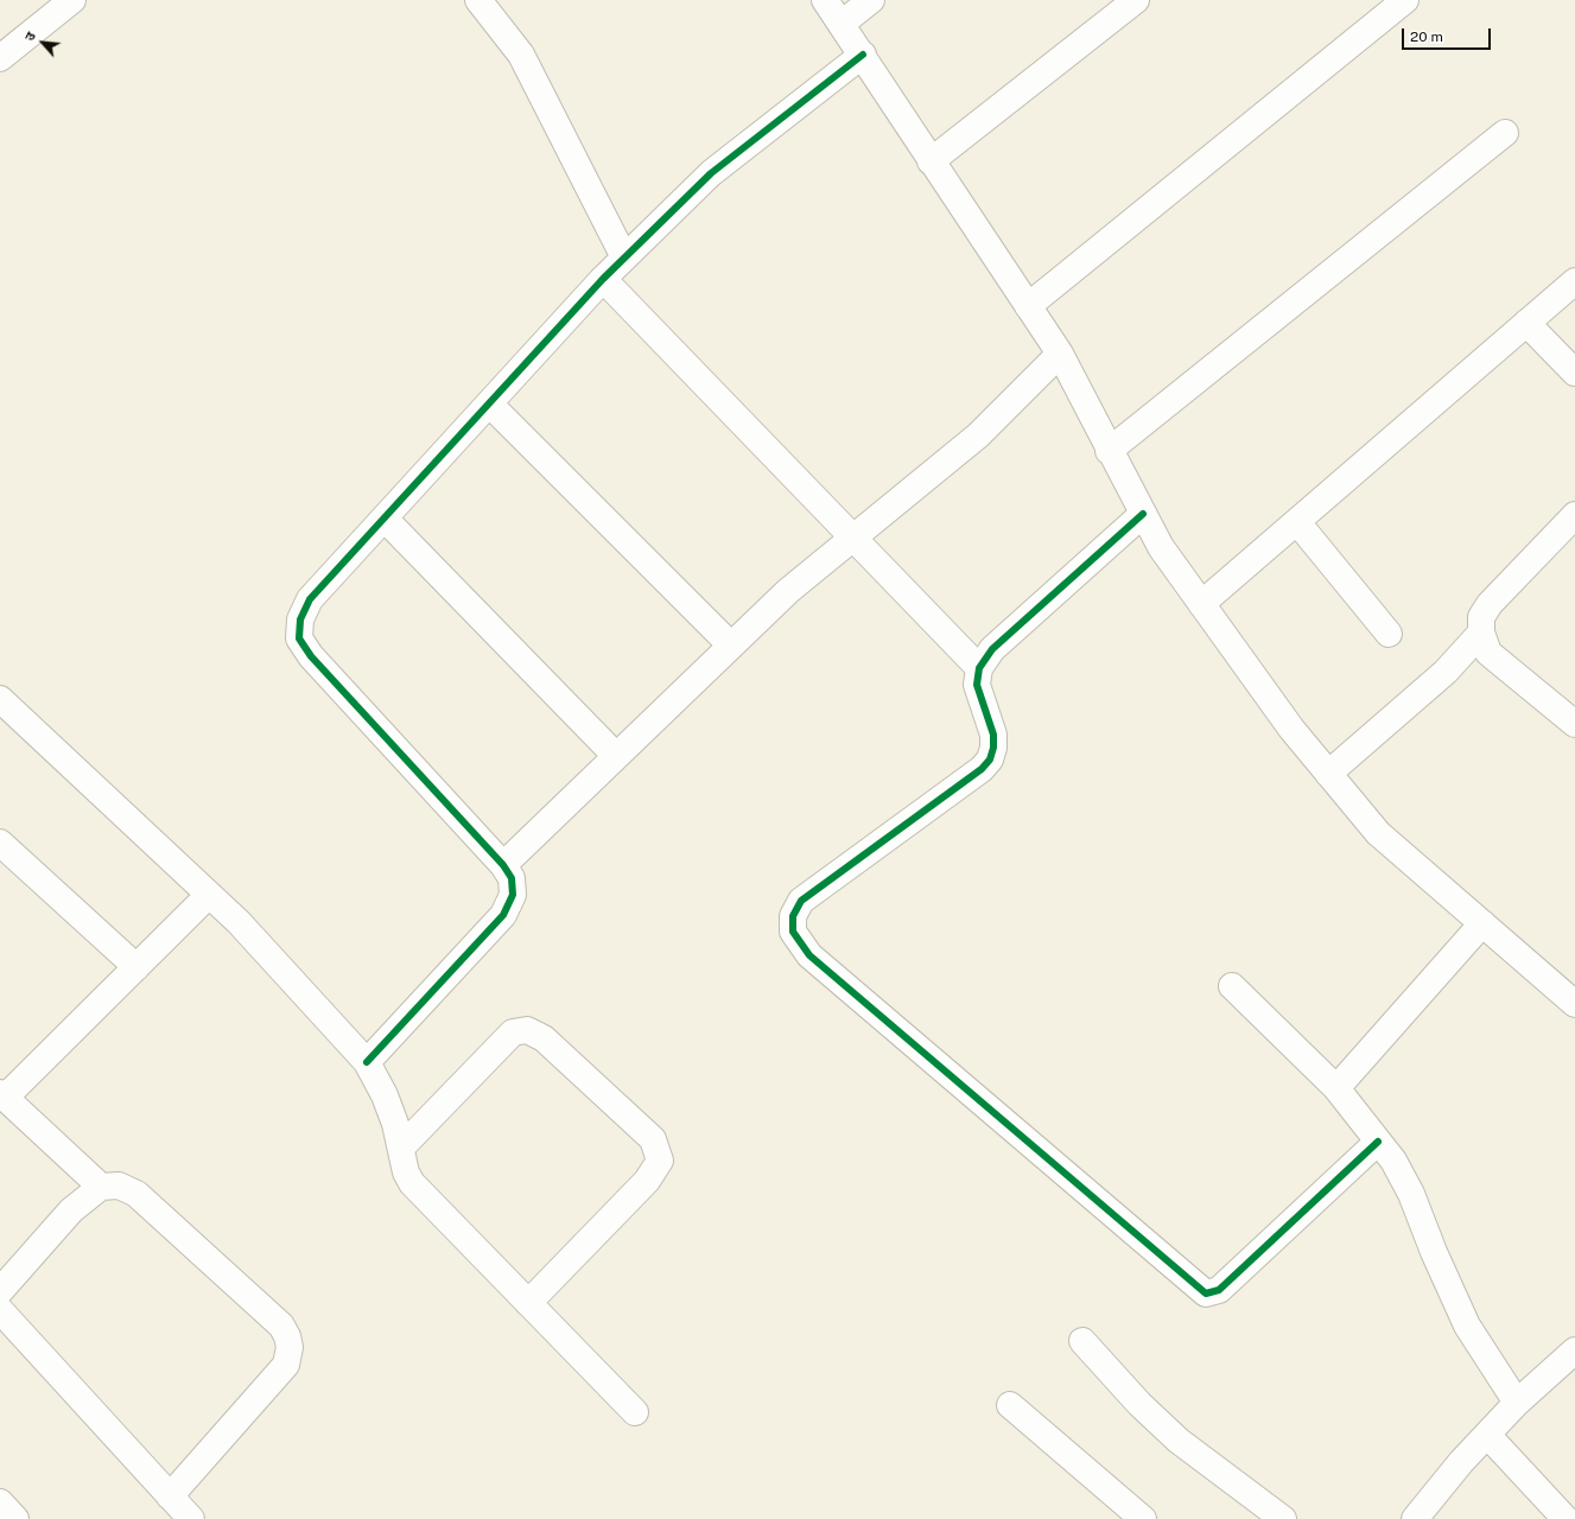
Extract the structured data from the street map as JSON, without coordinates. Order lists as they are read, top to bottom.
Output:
{
  "scale_bar": "20 m",
  "north": "top left"
}
